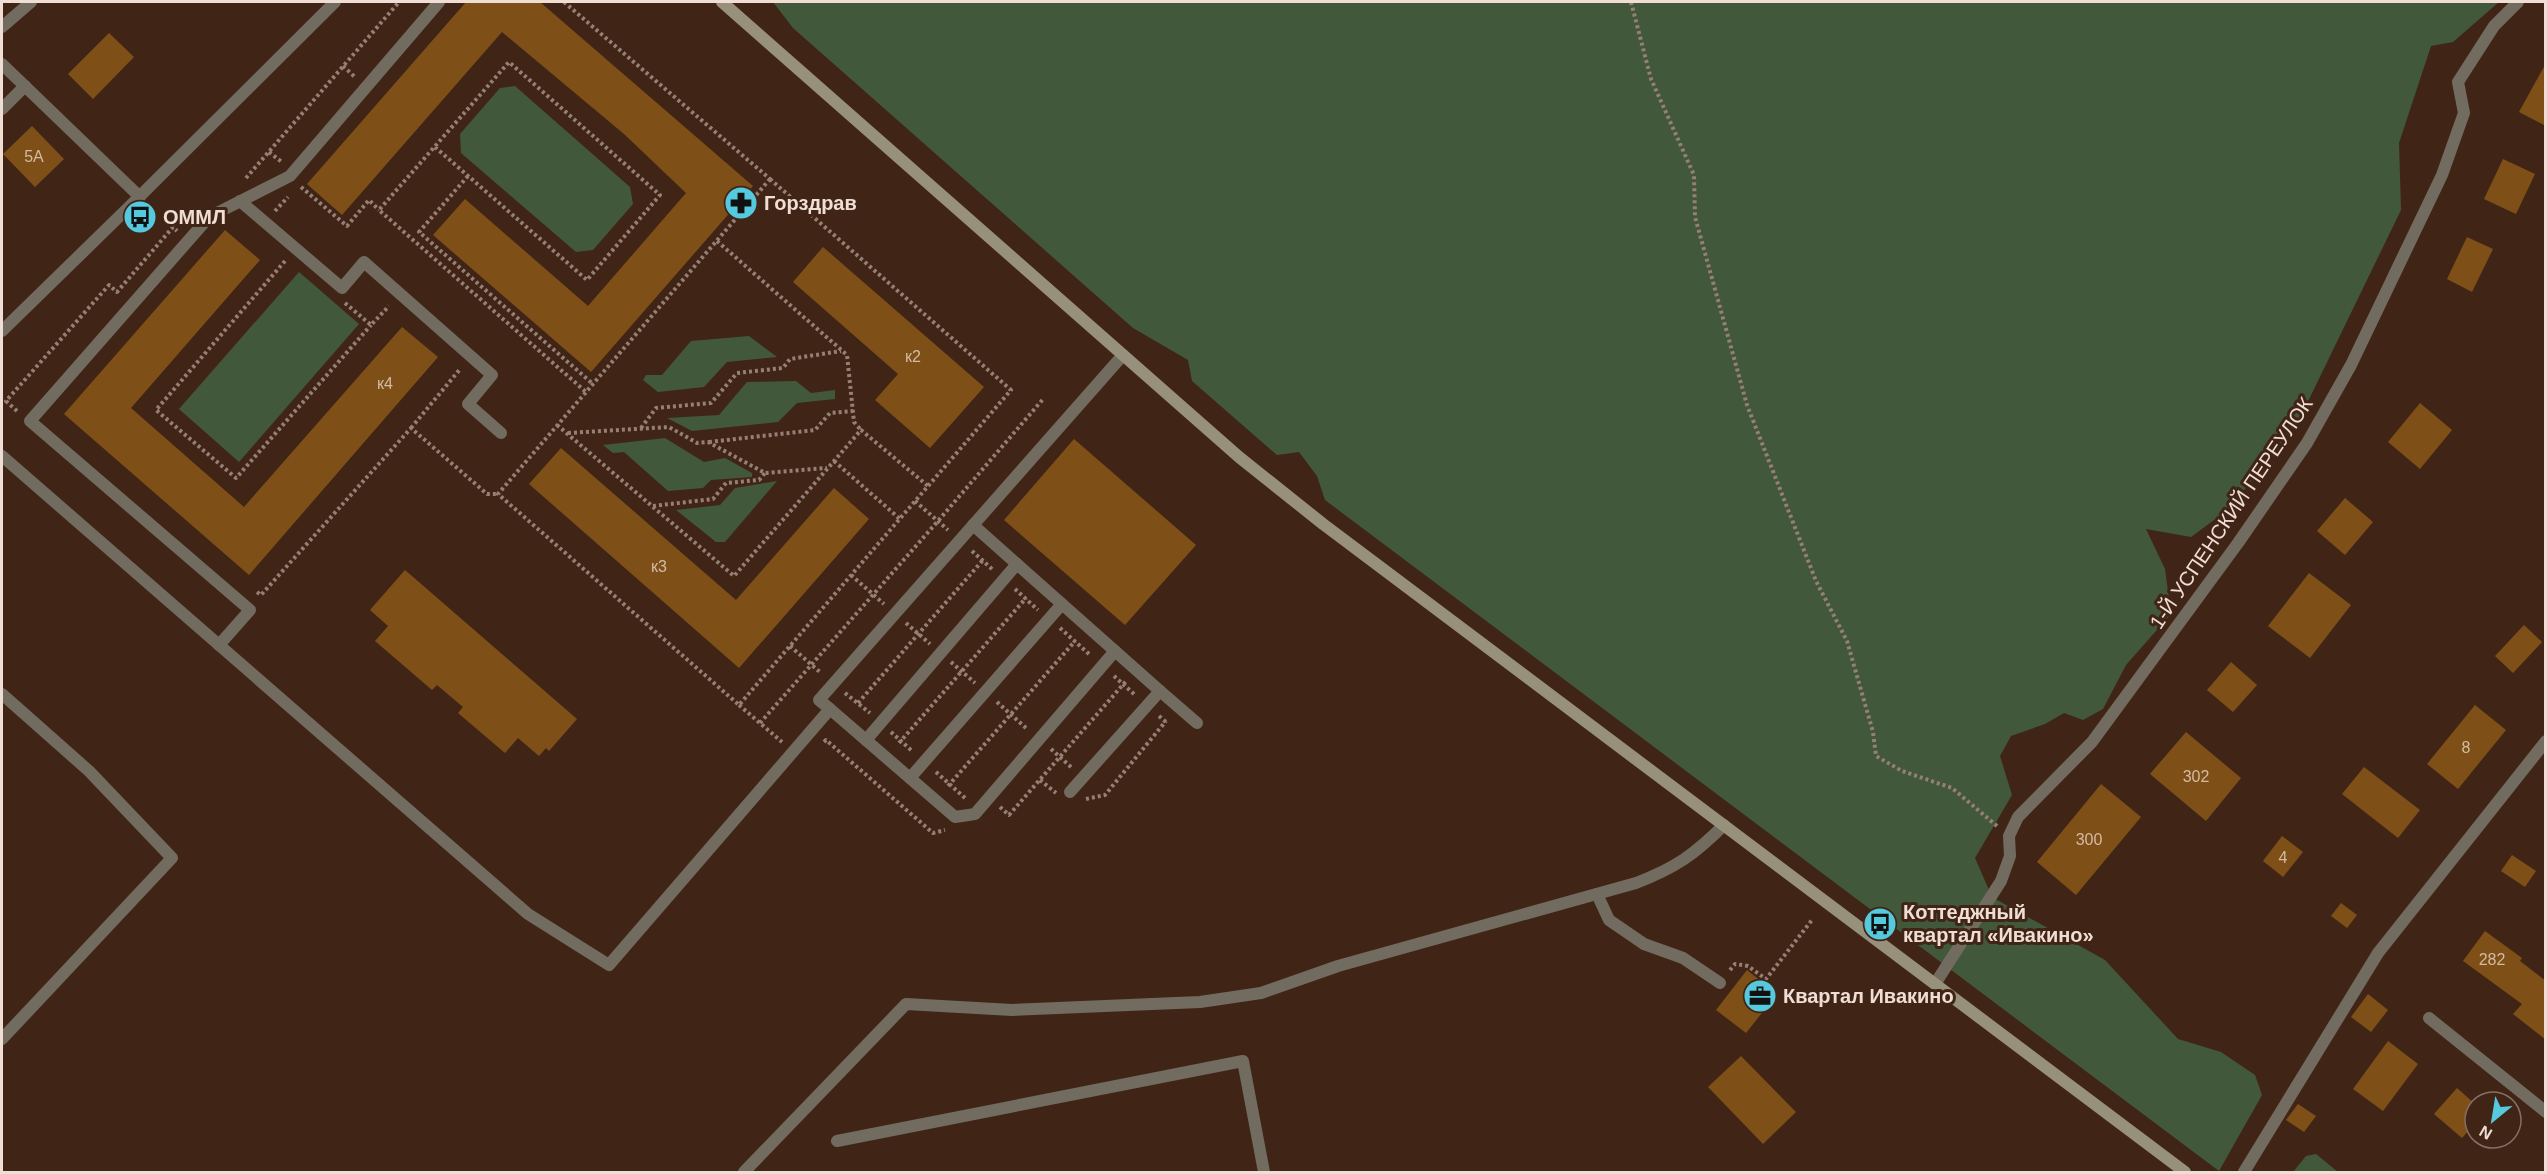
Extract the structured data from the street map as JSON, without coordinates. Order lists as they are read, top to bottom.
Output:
{
  "streets": {
    "street": ["1-Й УСПЕНСКИЙ ПЕРЕУЛОК"]
  },
  "places": {
    "pharmacy": ["Горздрав"],
    "bus stop": ["ОММЛ", "Коттеджный квартал «Ивакино»"],
    "office": ["Квартал Ивакино"]
  },
  "house_numbers": [
    "5А",
    "к2",
    "к4",
    "к3",
    "8",
    "302",
    "300",
    "4",
    "282"
  ],
  "north": "bottom left"
}
